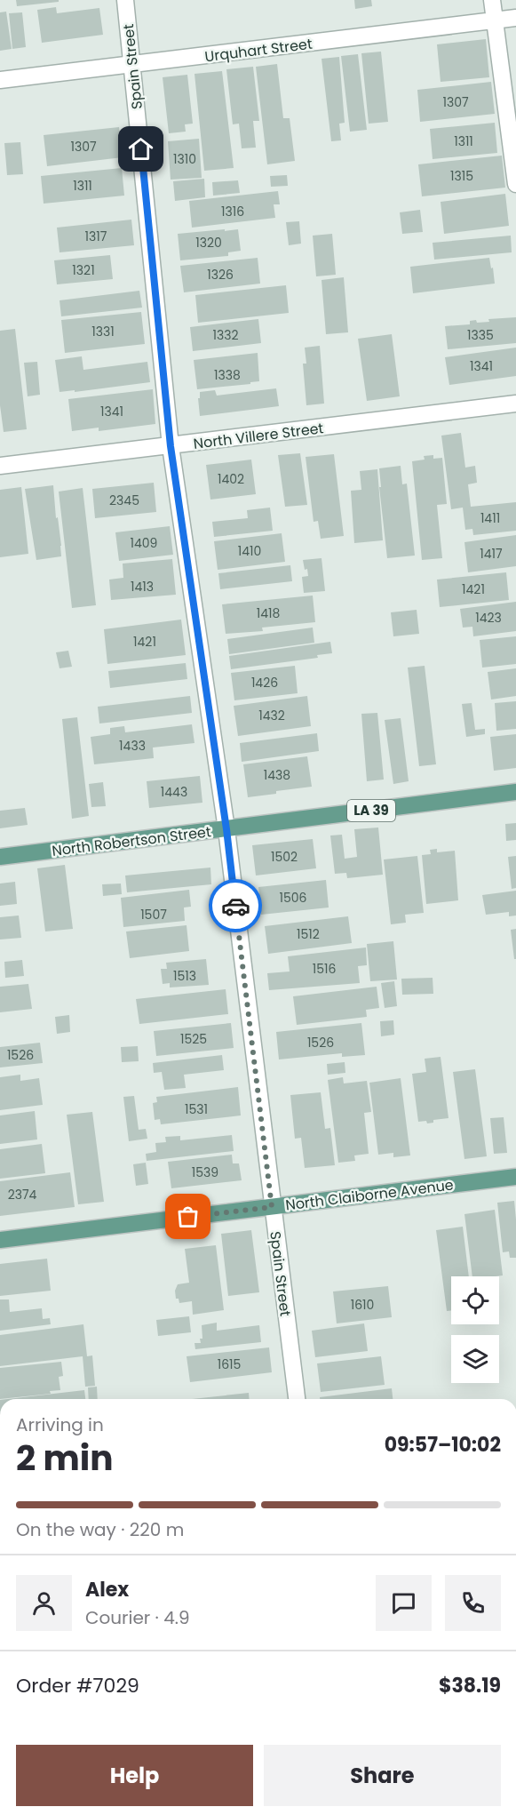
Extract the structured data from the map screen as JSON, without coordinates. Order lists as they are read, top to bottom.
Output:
{
  "streets": {
    "main road": ["LA 39", "North Robertson Street", "North Claiborne Avenue"],
    "street": ["Urquhart Street", "Spain Street", "North Villere Street"]
  },
  "crossings": [
    ["Urquhart Street", "Spain Street"],
    ["Spain Street", "North Villere Street"],
    ["Spain Street", "North Robertson Street"],
    ["Spain Street", "North Claiborne Avenue"]
  ],
  "house_numbers": [
    "1307",
    "1311",
    "1307",
    "1310",
    "1315",
    "1311",
    "1316",
    "1317",
    "1320",
    "1321",
    "1326",
    "1331",
    "1332",
    "1335",
    "1341",
    "1338",
    "1341",
    "1402",
    "2345",
    "1411",
    "1409",
    "1410",
    "1417",
    "1413",
    "1421",
    "1418",
    "1423",
    "1421",
    "1426",
    "1432",
    "1433",
    "1438",
    "1443",
    "1502",
    "1506",
    "1507",
    "1512",
    "1516",
    "1513",
    "1525",
    "1526",
    "1526",
    "1531",
    "1539",
    "2374",
    "1610",
    "1615"
  ],
  "page": {
    "heading": ["2 min", "Arriving in", "09:57–10:02"],
    "panel": [
      "Alex",
      "Courier · 4.9",
      "Order #7029",
      "$38.19"
    ],
    "bar": "On the way · 220 m",
    "buttons": ["Help", "Share"]
  }
}
